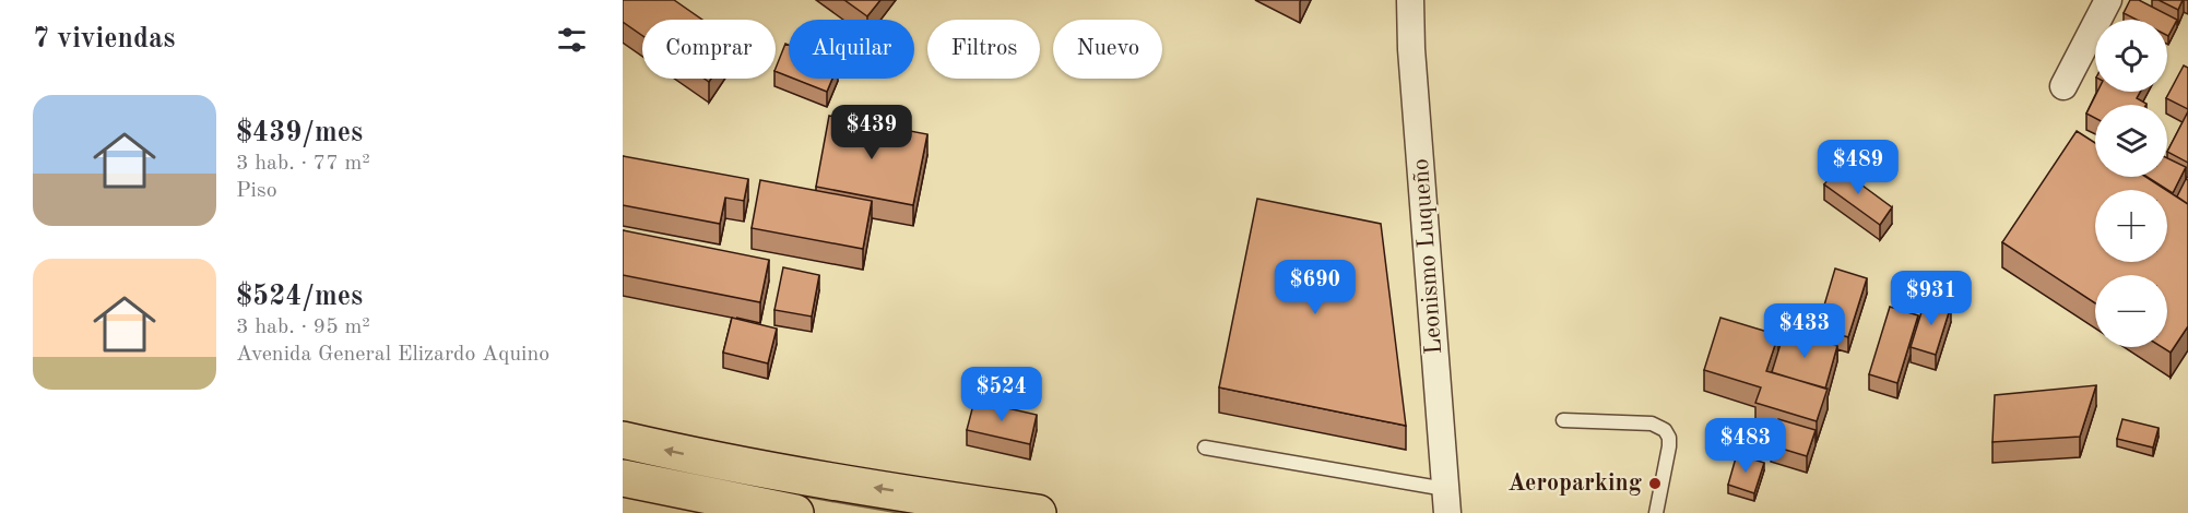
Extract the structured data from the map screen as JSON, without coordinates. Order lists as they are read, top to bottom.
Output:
{
  "streets": {
    "street": ["Leonismo Luqueño"]
  },
  "places": ["Aeroparking"],
  "page": {
    "heading": "7 viviendas",
    "map_buttons": ["+", "−"],
    "chip": [
      "Comprar",
      "Alquilar",
      "Filtros",
      "Nuevo"
    ],
    "list": [
      {
        "name": "$439/mes",
        "note": "3 hab. · 77 m² · Piso"
      },
      {
        "name": "$524/mes",
        "note": "3 hab. · 95 m² · Avenida General Elizardo Aquino"
      }
    ],
    "price": [
      "$439",
      "$489",
      "$690",
      "$931",
      "$433",
      "$524",
      "$483"
    ]
  }
}
